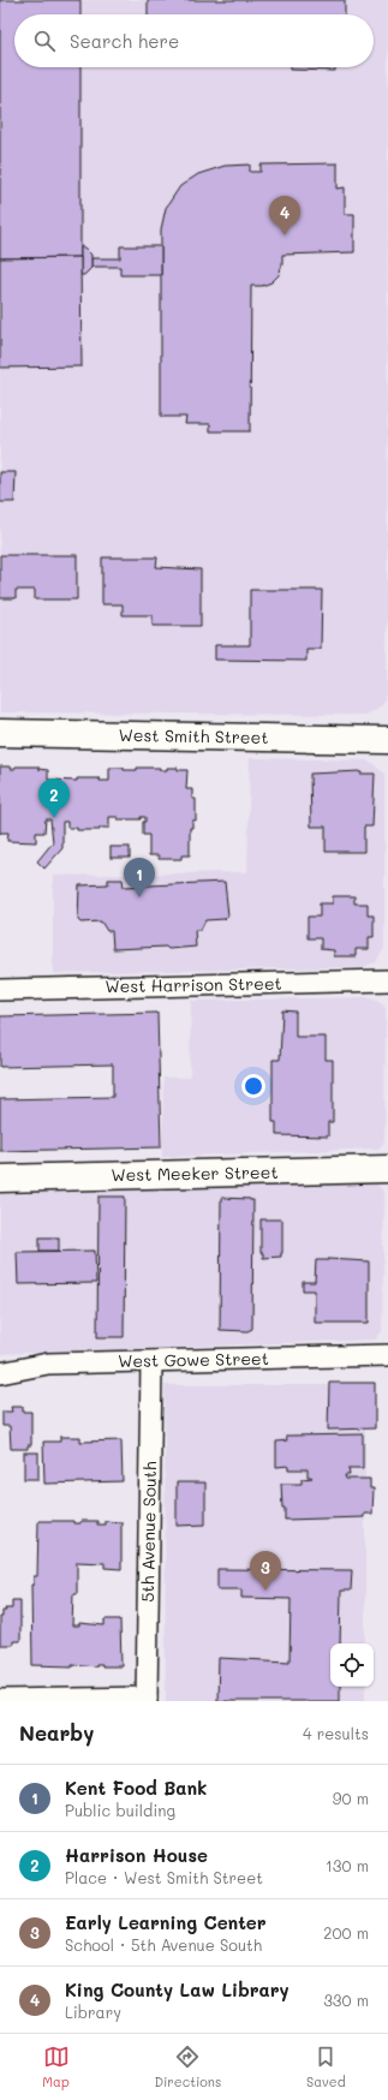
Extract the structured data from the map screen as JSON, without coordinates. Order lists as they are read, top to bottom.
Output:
{
  "streets": {
    "main road": ["West Smith Street", "West Meeker Street"],
    "street": ["West Harrison Street", "West Gowe Street", "5th Avenue South"]
  },
  "crossings": [
    ["West Gowe Street", "5th Avenue South"]
  ],
  "page": {
    "search": "Search here",
    "pins": [
      "4",
      "2",
      "1",
      "3"
    ],
    "heading": ["Nearby", "4 results"],
    "list": [
      {
        "mark": "1",
        "name": "Kent Food Bank",
        "note": "Public building",
        "value": "90 m"
      },
      {
        "mark": "2",
        "name": "Harrison House",
        "note": "Place · West Smith Street",
        "value": "130 m"
      },
      {
        "mark": "3",
        "name": "Early Learning Center",
        "note": "School · 5th Avenue South",
        "value": "200 m"
      },
      {
        "mark": "4",
        "name": "King County Law Library",
        "note": "Library",
        "value": "330 m"
      }
    ],
    "nav": ["Map", "Directions", "Saved"]
  }
}
